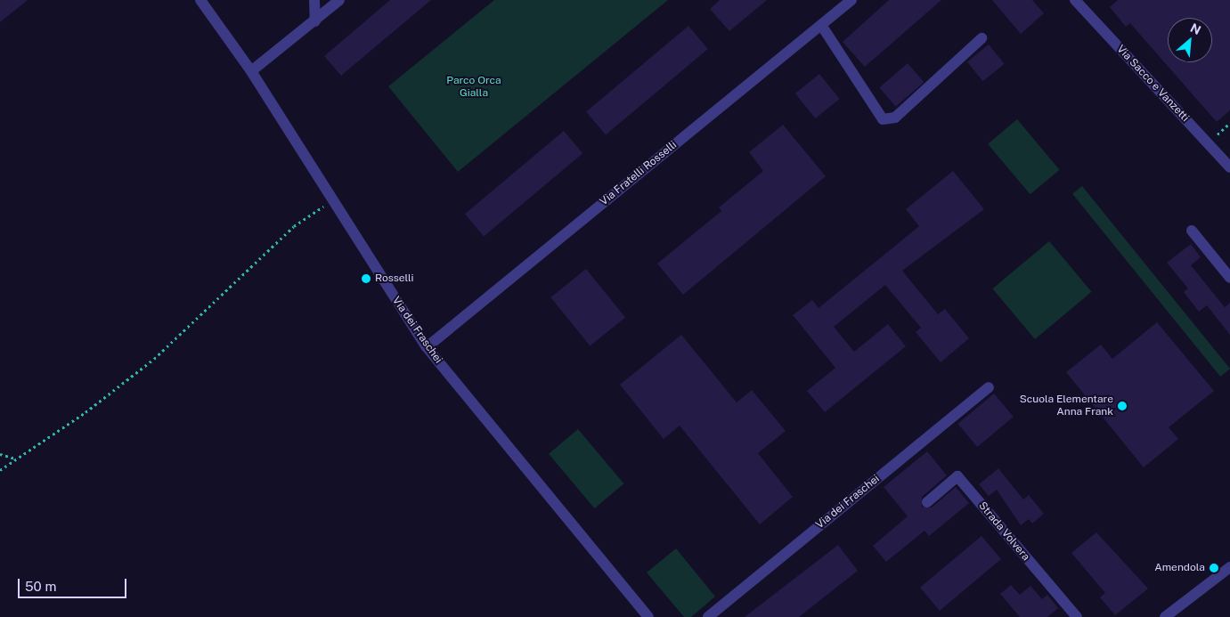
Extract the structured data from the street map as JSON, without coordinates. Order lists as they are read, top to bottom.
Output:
{
  "streets": {
    "street": [
      "Via Sacco e Vanzetti",
      "Via Fratelli Rosselli",
      "Via dei Fraschei",
      "Strada Volvera"
    ]
  },
  "crossings": [
    ["Via Fratelli Rosselli", "Via dei Fraschei"]
  ],
  "parks": ["Parco Orca Gialla"],
  "places": ["Rosselli", "Scuola Elementare Anna Frank", "Amendola"],
  "scale_bar": "50 m",
  "north": "top right"
}
